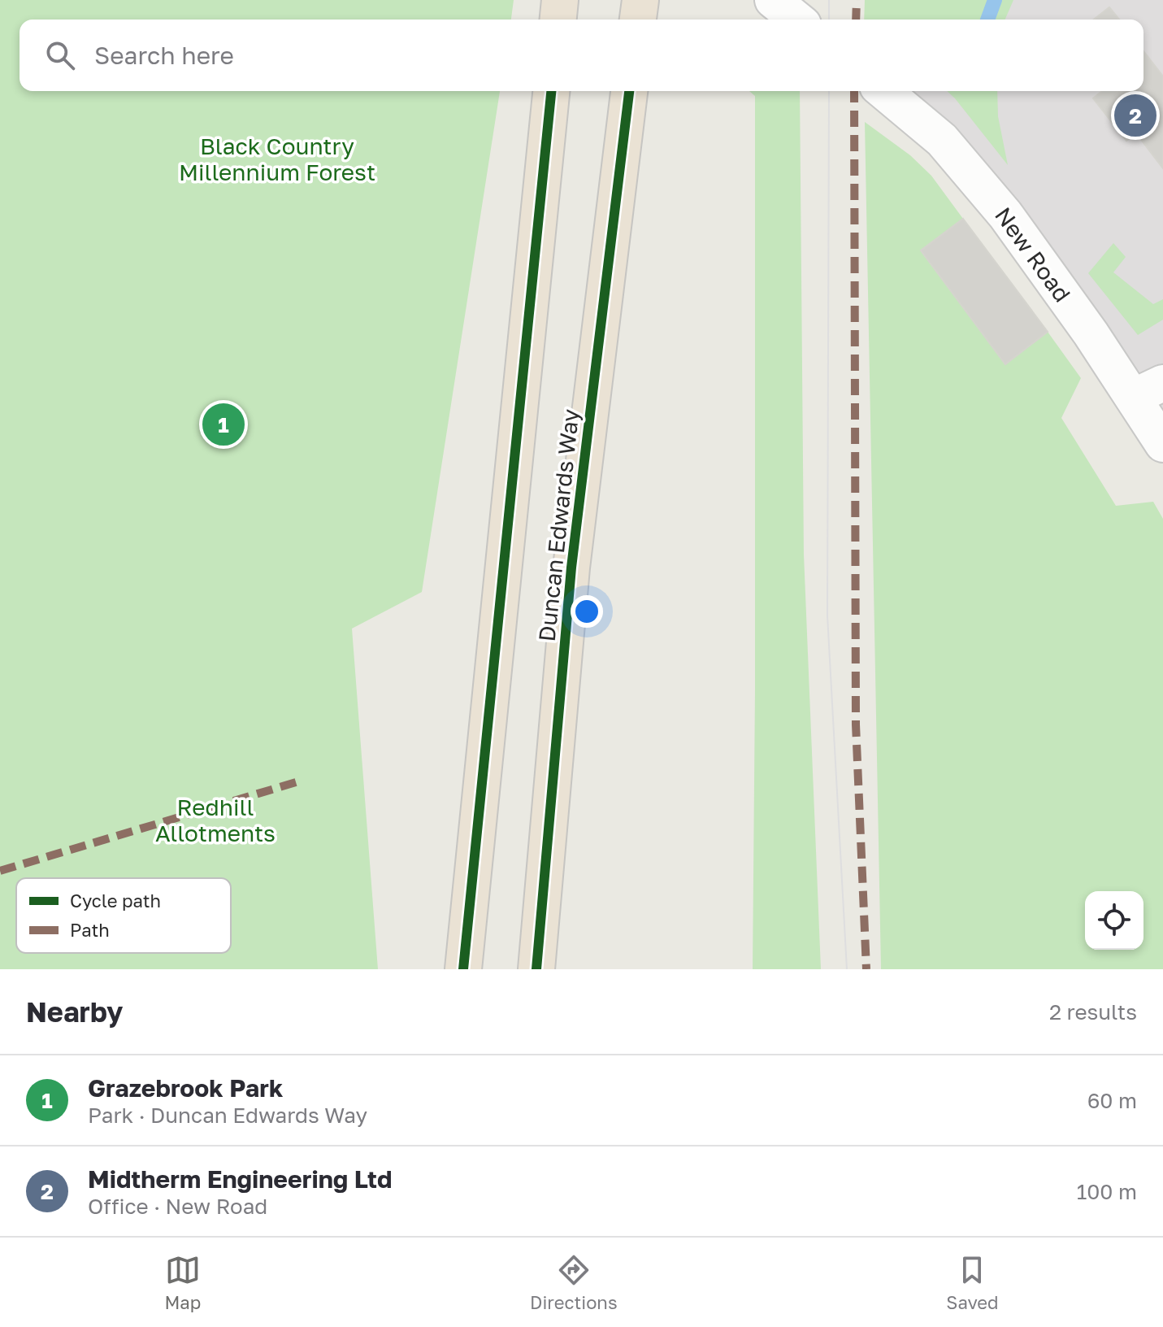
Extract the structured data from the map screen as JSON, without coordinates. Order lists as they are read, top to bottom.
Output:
{
  "streets": {
    "highway": ["Duncan Edwards Way"],
    "street": ["New Road"]
  },
  "parks": ["Black Country Millennium Forest", "Redhill Allotments"],
  "legend": ["Cycle path", "Path"],
  "page": {
    "search": "Search here",
    "pins": ["2", "1"],
    "heading": ["Nearby", "2 results"],
    "list": [
      {
        "mark": "1",
        "name": "Grazebrook Park",
        "note": "Park · Duncan Edwards Way",
        "value": "60 m"
      },
      {
        "mark": "2",
        "name": "Midtherm Engineering Ltd",
        "note": "Office · New Road",
        "value": "100 m"
      }
    ],
    "nav": ["Map", "Directions", "Saved"]
  }
}
